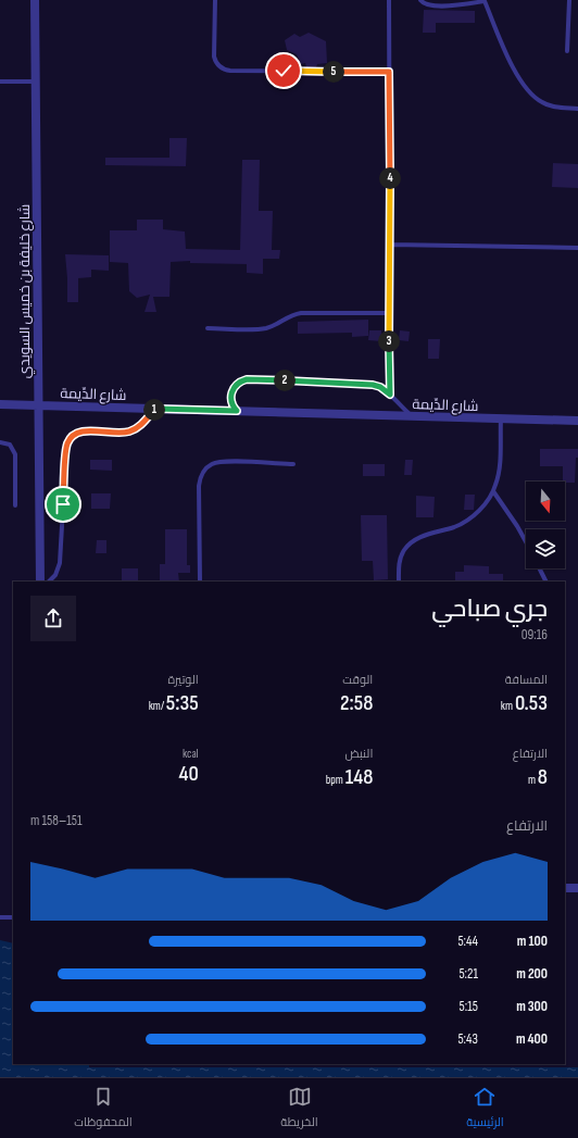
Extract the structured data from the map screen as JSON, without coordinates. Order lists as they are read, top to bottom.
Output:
{
  "streets": {
    "street": ["شارع خليفة بن خميس السويدي", "شارع الدِّيمة"]
  },
  "crossings": [
    ["شارع خليفة بن خميس السويدي", "شارع الدِّيمة"]
  ],
  "north": "bottom",
  "page": {
    "pins": [
      "5",
      "4",
      "3",
      "2",
      "1"
    ],
    "heading": ["جري صباحي", "09:16"],
    "stats": [
      ["المسافة", "0.53 km"],
      ["الوقت", "2:58"],
      ["الوتيرة", "5:35 /km"],
      ["الارتفاع", "8 m"],
      ["النبض", "148 bpm"],
      ["kcal", "40"]
    ],
    "chart": ["الارتفاع", "151–158 m"],
    "list": [
      {
        "name": "100 m",
        "note": "5:44"
      },
      {
        "name": "200 m",
        "note": "5:21"
      },
      {
        "name": "300 m",
        "note": "5:15"
      },
      {
        "name": "400 m",
        "note": "5:43"
      }
    ],
    "tabs": ["الرئيسية", "الخريطة", "المحفوظات"]
  }
}
